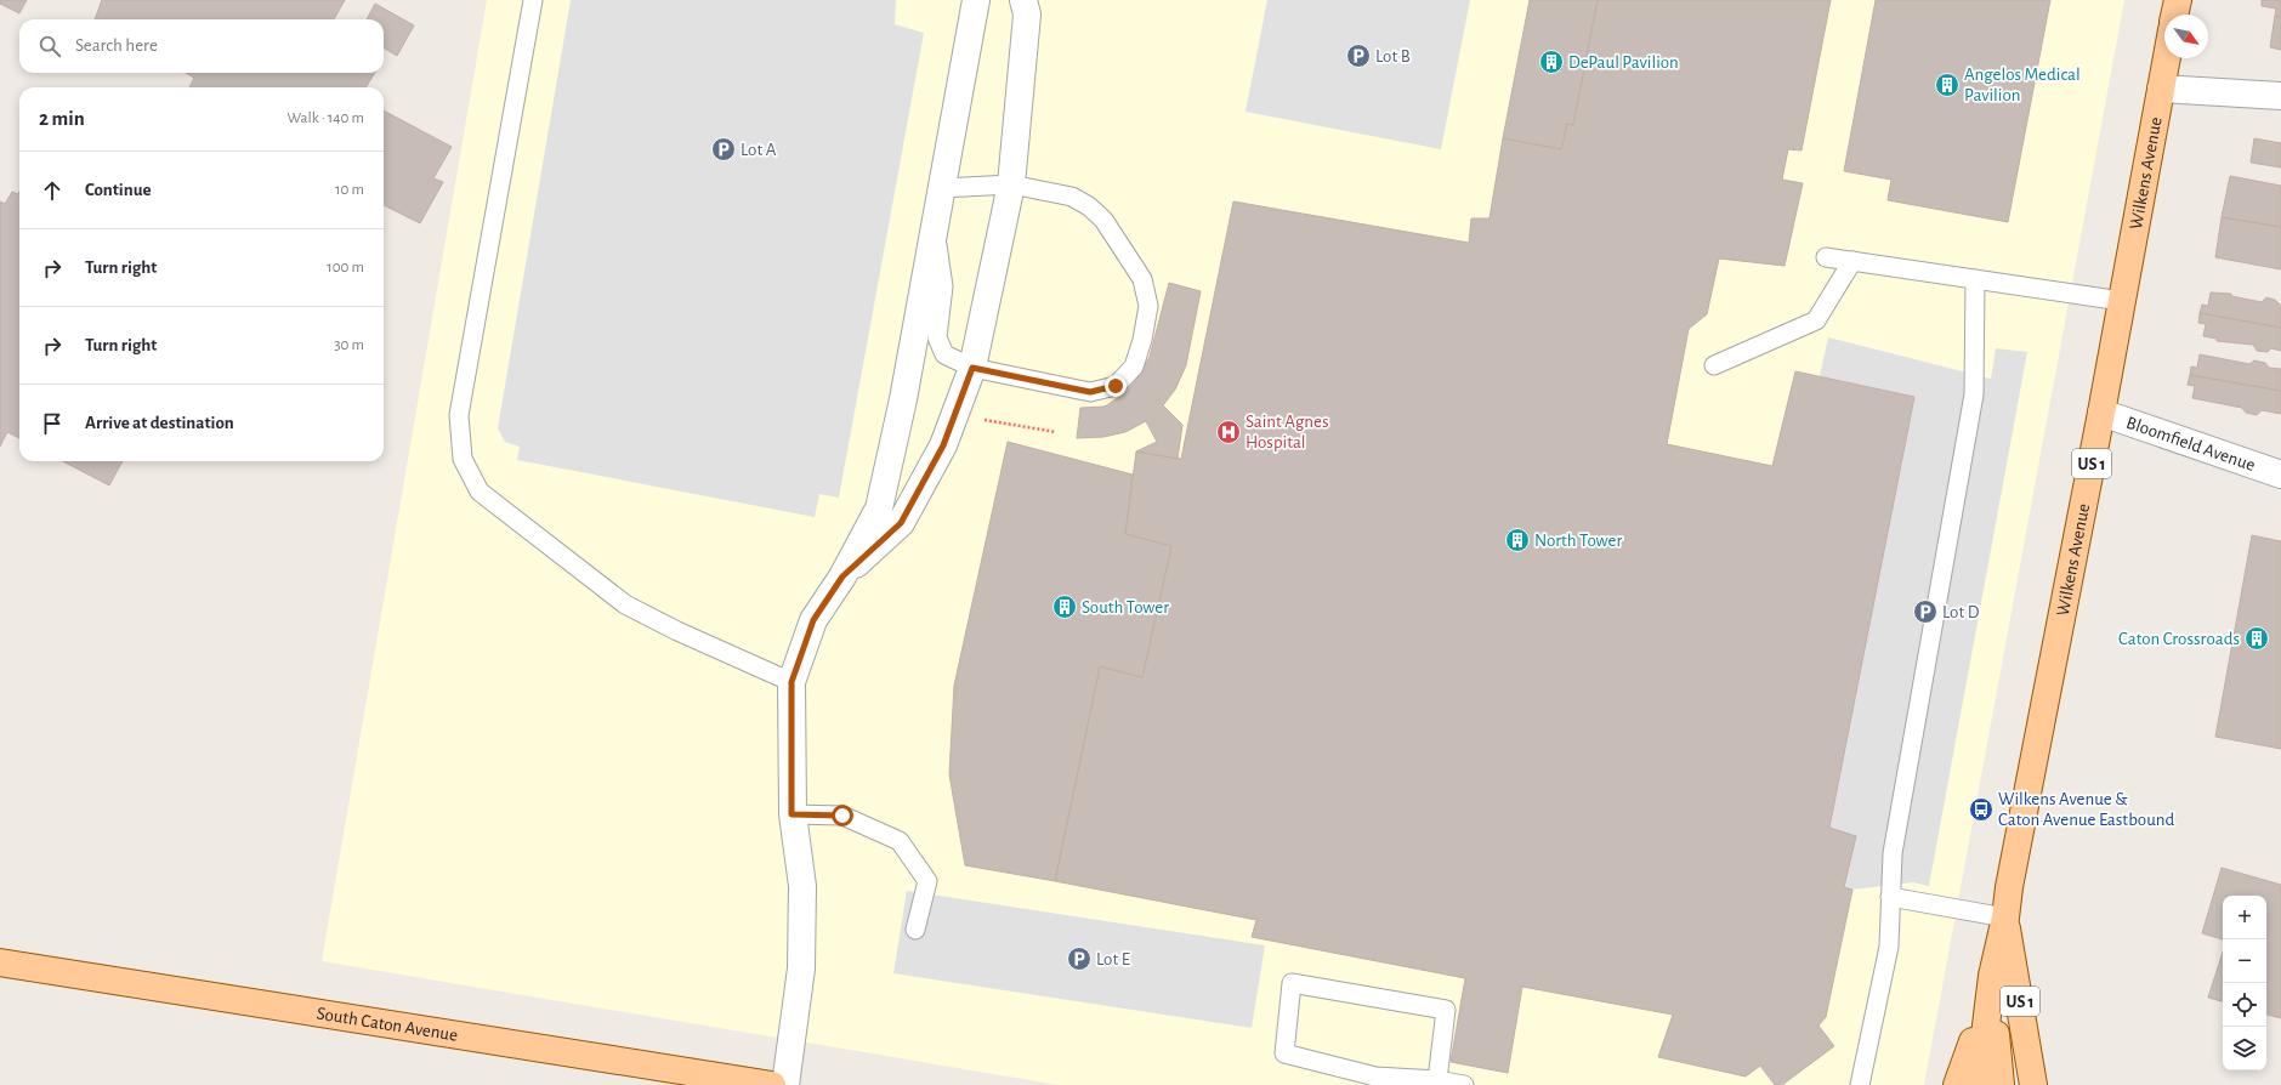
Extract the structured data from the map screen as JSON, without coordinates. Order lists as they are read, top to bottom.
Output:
{
  "streets": {
    "main road": ["Wilkens Avenue", "US 1", "South Caton Avenue"],
    "street": ["Bloomfield Avenue"]
  },
  "crossings": [
    ["Wilkens Avenue", "Bloomfield Avenue"]
  ],
  "places": {
    "parking": [
      "Lot B",
      "Lot A",
      "Lot D",
      "Lot E"
    ],
    "building": [
      "DePaul Pavilion",
      "Angelos Medical Pavilion",
      "North Tower",
      "South Tower",
      "Caton Crossroads"
    ],
    "hospital": ["Saint Agnes Hospital"],
    "bus stop": ["Wilkens Avenue & Caton Avenue Eastbound"]
  },
  "north": "bottom right",
  "page": {
    "search": "Search here",
    "heading": ["2 min", "Walk · 140 m"],
    "list": [
      ["Continue", "10 m"],
      ["Turn right", "100 m"],
      ["Turn right", "30 m"],
      "Arrive at destination"
    ],
    "map_buttons": ["+", "−"]
  }
}
